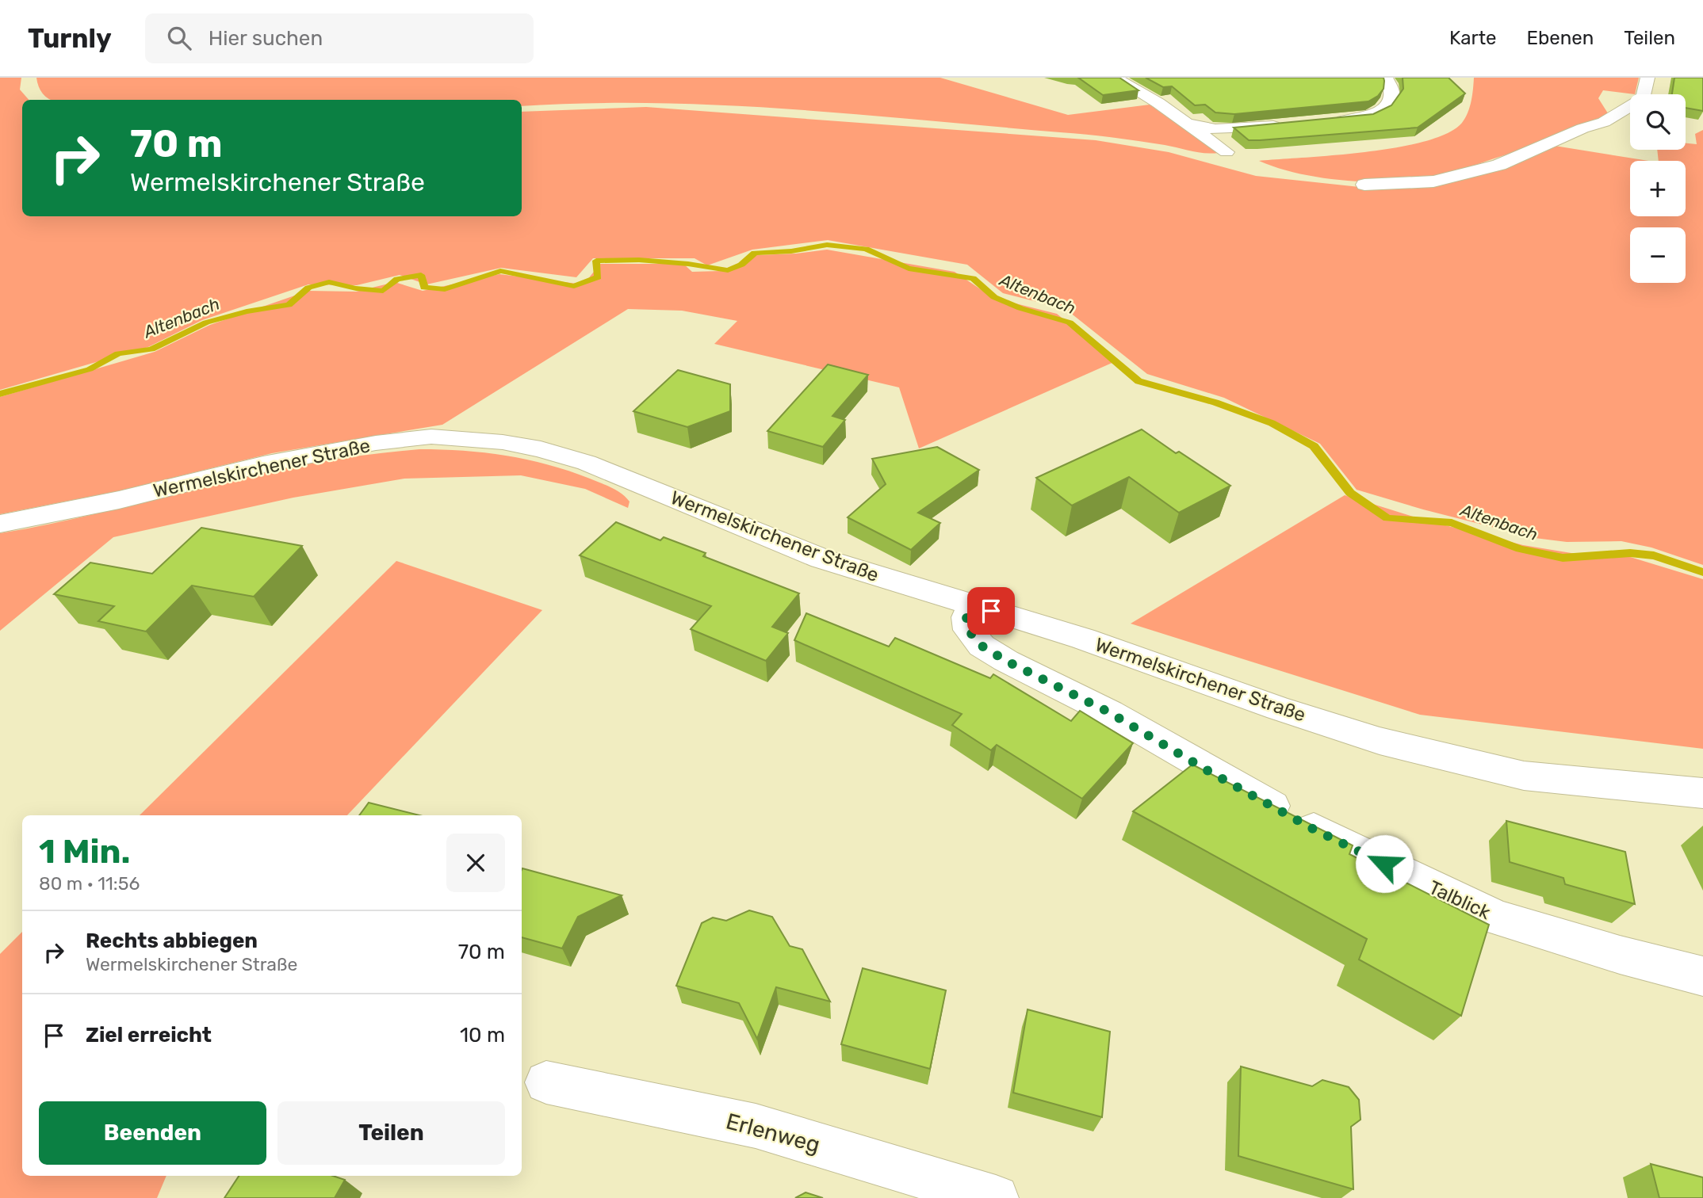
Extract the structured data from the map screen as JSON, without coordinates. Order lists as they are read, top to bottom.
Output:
{
  "streets": {
    "street": ["Wermelskirchener Straße", "Talblick", "Erlenweg"]
  },
  "crossings": [
    ["Wermelskirchener Straße", "Talblick"]
  ],
  "water": ["Altenbach"],
  "page": {
    "header": "Turnly",
    "search": "Hier suchen",
    "nav": ["Karte", "Ebenen", "Teilen"],
    "map_buttons": ["+", "−"],
    "turn": ["70 m", "Wermelskirchener Straße"],
    "heading": ["1 Min.", "80 m · 11:56"],
    "list": [
      {
        "name": "Rechts abbiegen",
        "note": "Wermelskirchener Straße",
        "value": "70 m"
      },
      {
        "name": "Ziel erreicht",
        "value": "10 m"
      }
    ],
    "buttons": ["Beenden", "Teilen"]
  }
}
